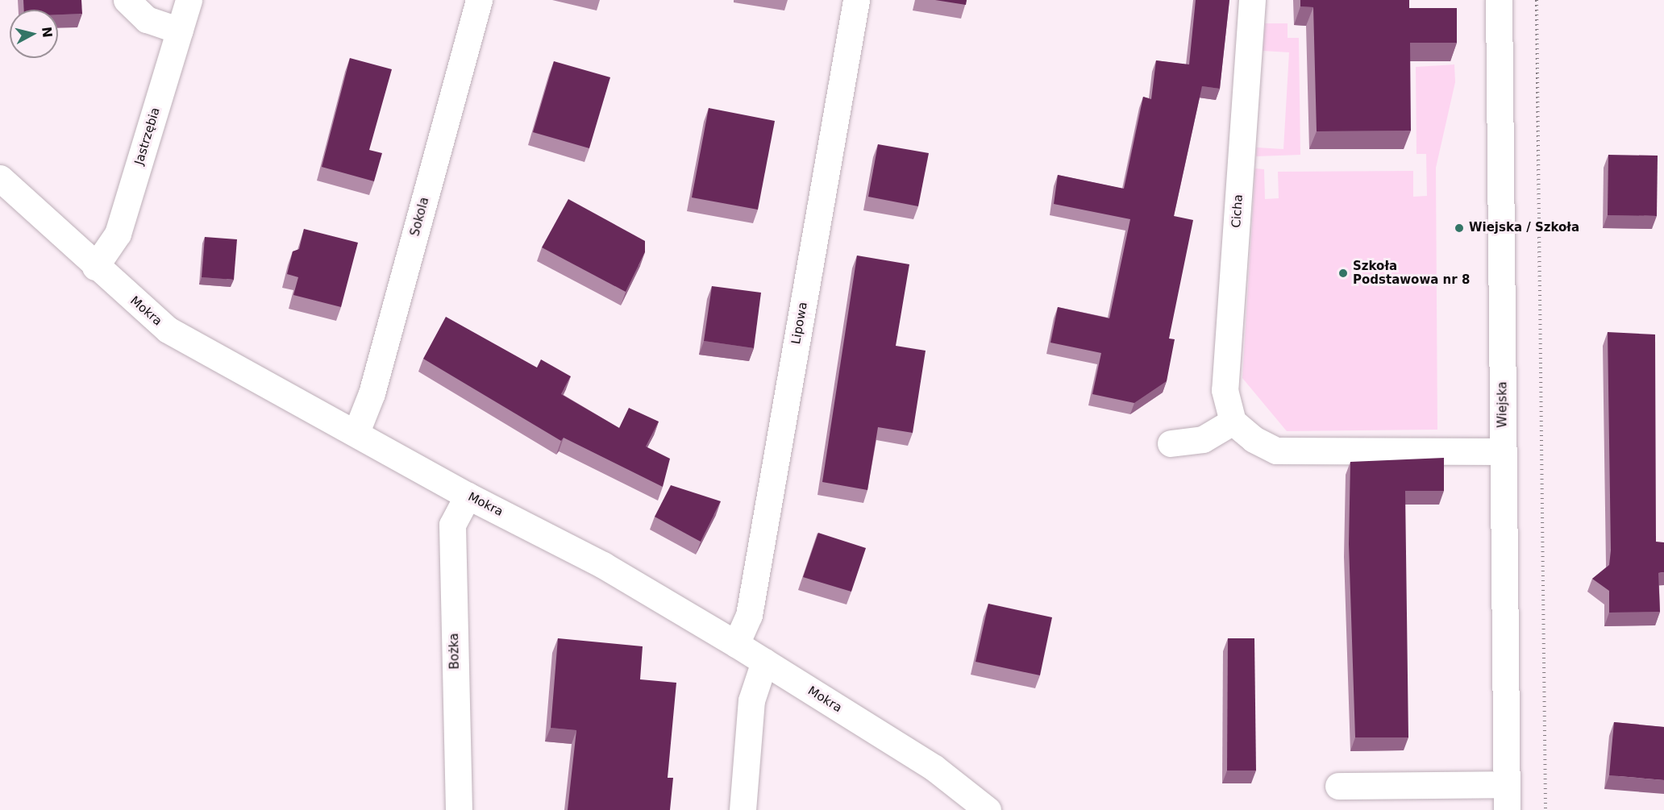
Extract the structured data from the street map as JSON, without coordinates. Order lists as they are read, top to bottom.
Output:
{
  "streets": {
    "street": [
      "Jastrzębia",
      "Cicha",
      "Sokola",
      "Mokra",
      "Lipowa",
      "Wiejska",
      "Bożka"
    ]
  },
  "crossings": [
    ["Jastrzębia", "Mokra"],
    ["Sokola", "Mokra"],
    ["Mokra", "Lipowa"],
    ["Mokra", "Bożka"]
  ],
  "places": ["Wiejska / Szkoła", "Szkoła Podstawowa nr 8"],
  "north": "right"
}
